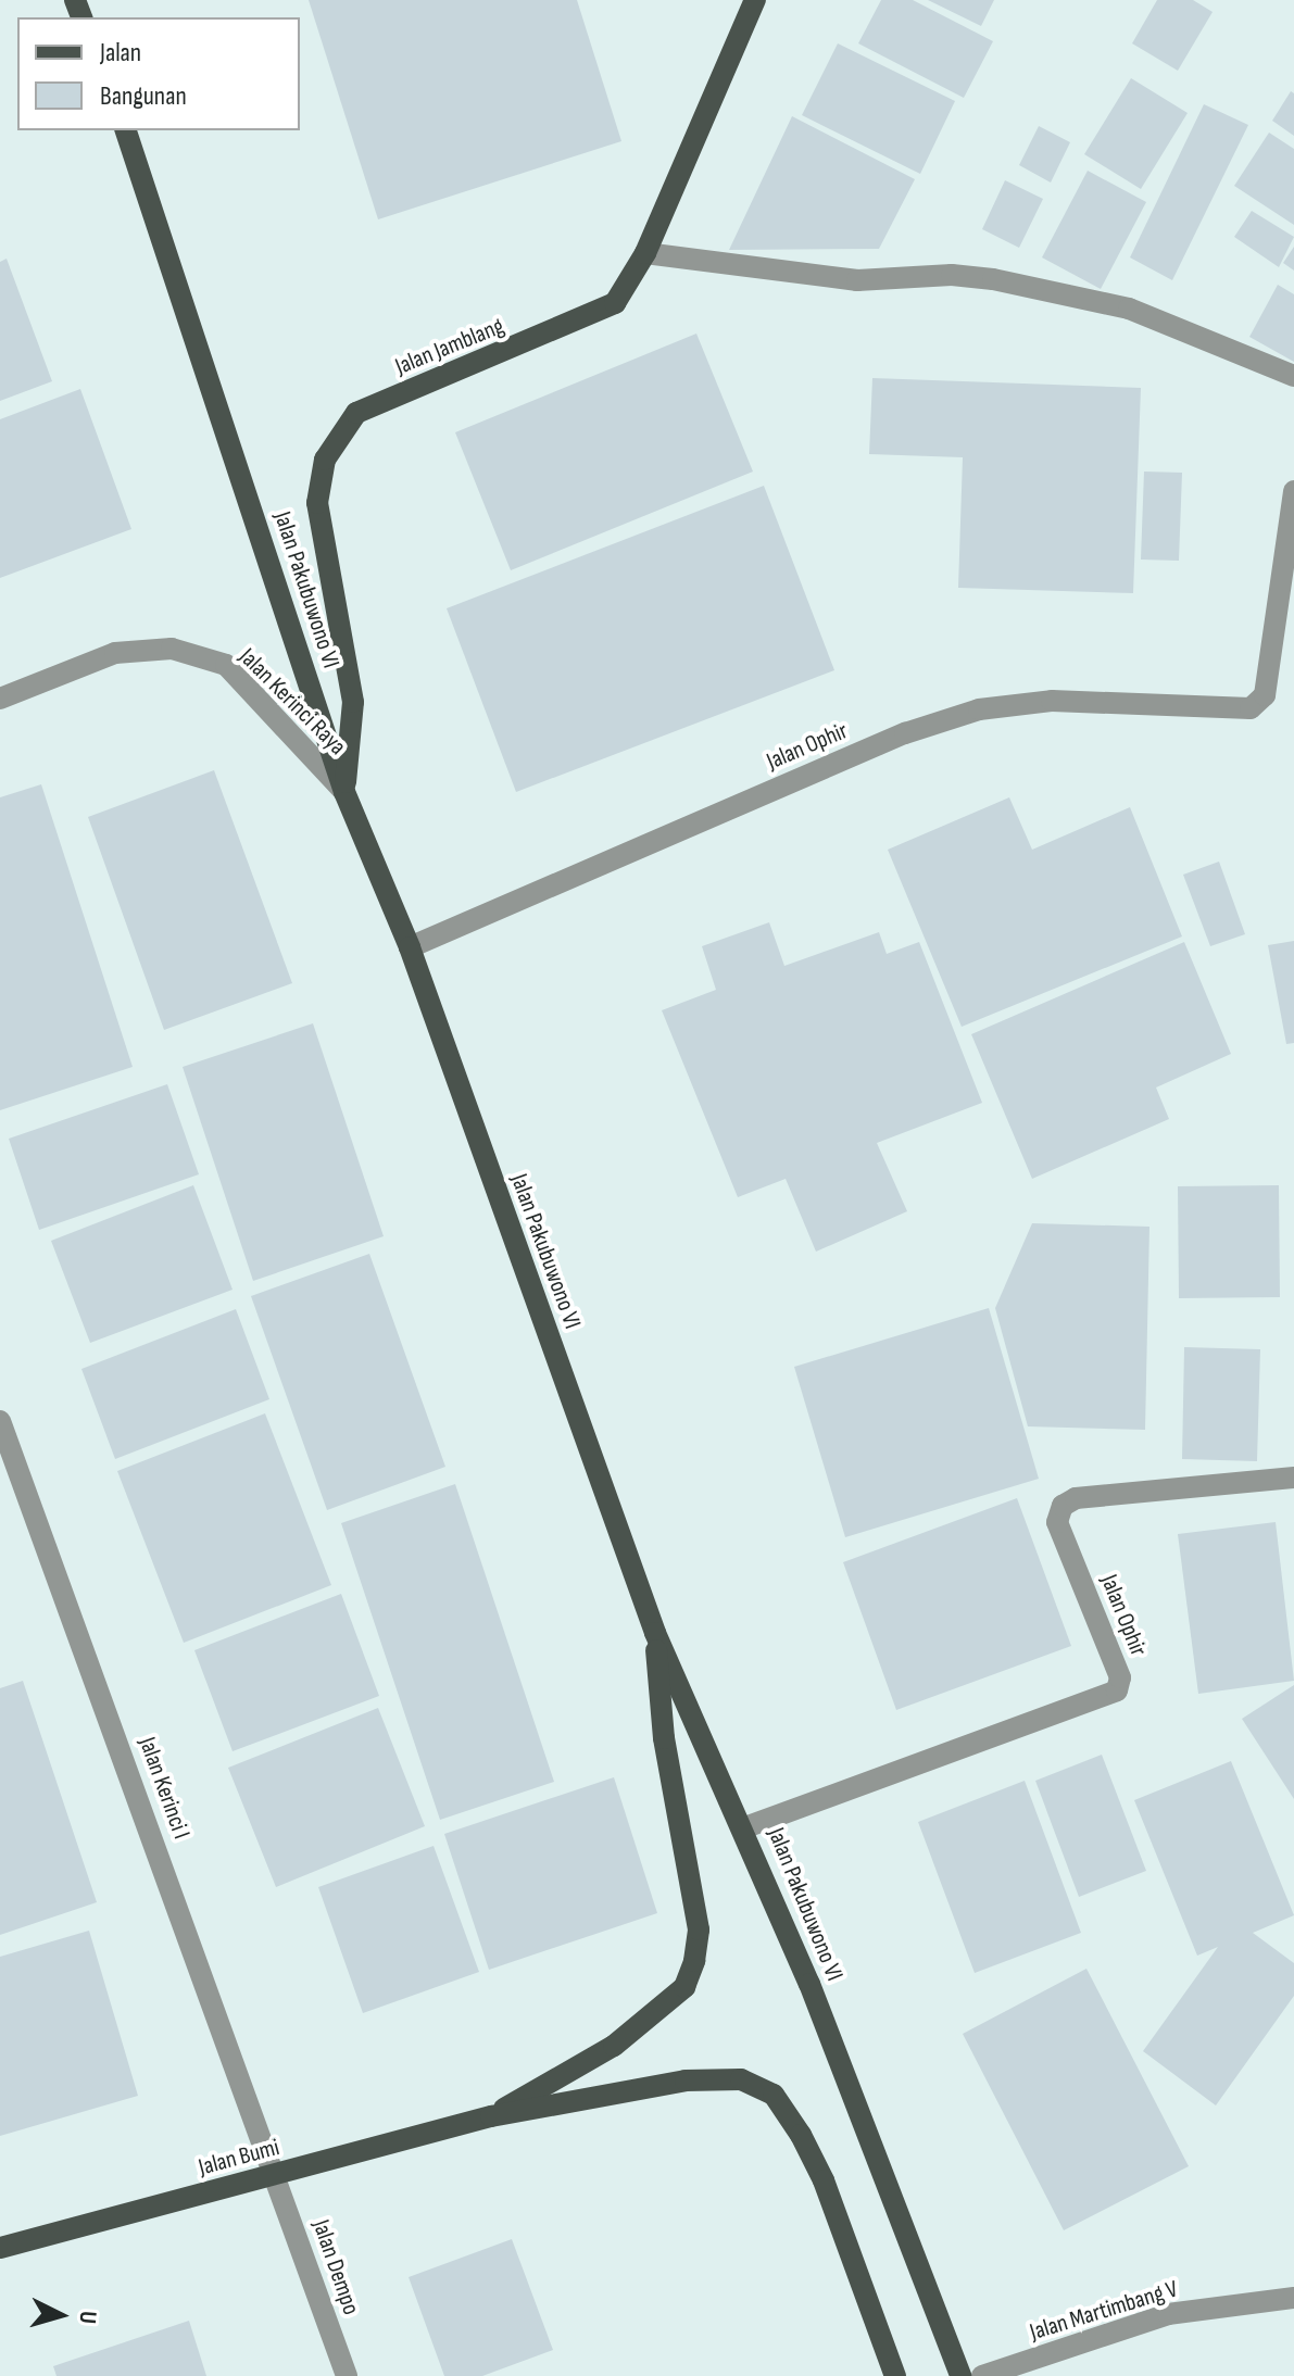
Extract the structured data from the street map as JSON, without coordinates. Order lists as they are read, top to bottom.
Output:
{
  "streets": {
    "main road": ["Jalan Jamblang", "Jalan Pakubuwono VI", "Jalan Bumi"],
    "street": [
      "Jalan Kerinci Raya",
      "Jalan Ophir",
      "Jalan Kerinci I",
      "Jalan Dempo",
      "Jalan Martimbang V"
    ]
  },
  "crossings": [
    ["Jalan Jamblang", "Jalan Pakubuwono VI"],
    ["Jalan Jamblang", "Jalan Kerinci Raya"],
    ["Jalan Pakubuwono VI", "Jalan Kerinci Raya"],
    ["Jalan Pakubuwono VI", "Jalan Ophir"],
    ["Jalan Kerinci I", "Jalan Bumi"],
    ["Jalan Kerinci I", "Jalan Dempo"],
    ["Jalan Bumi", "Jalan Dempo"]
  ],
  "legend": ["Jalan", "Bangunan"],
  "north": "right"
}
